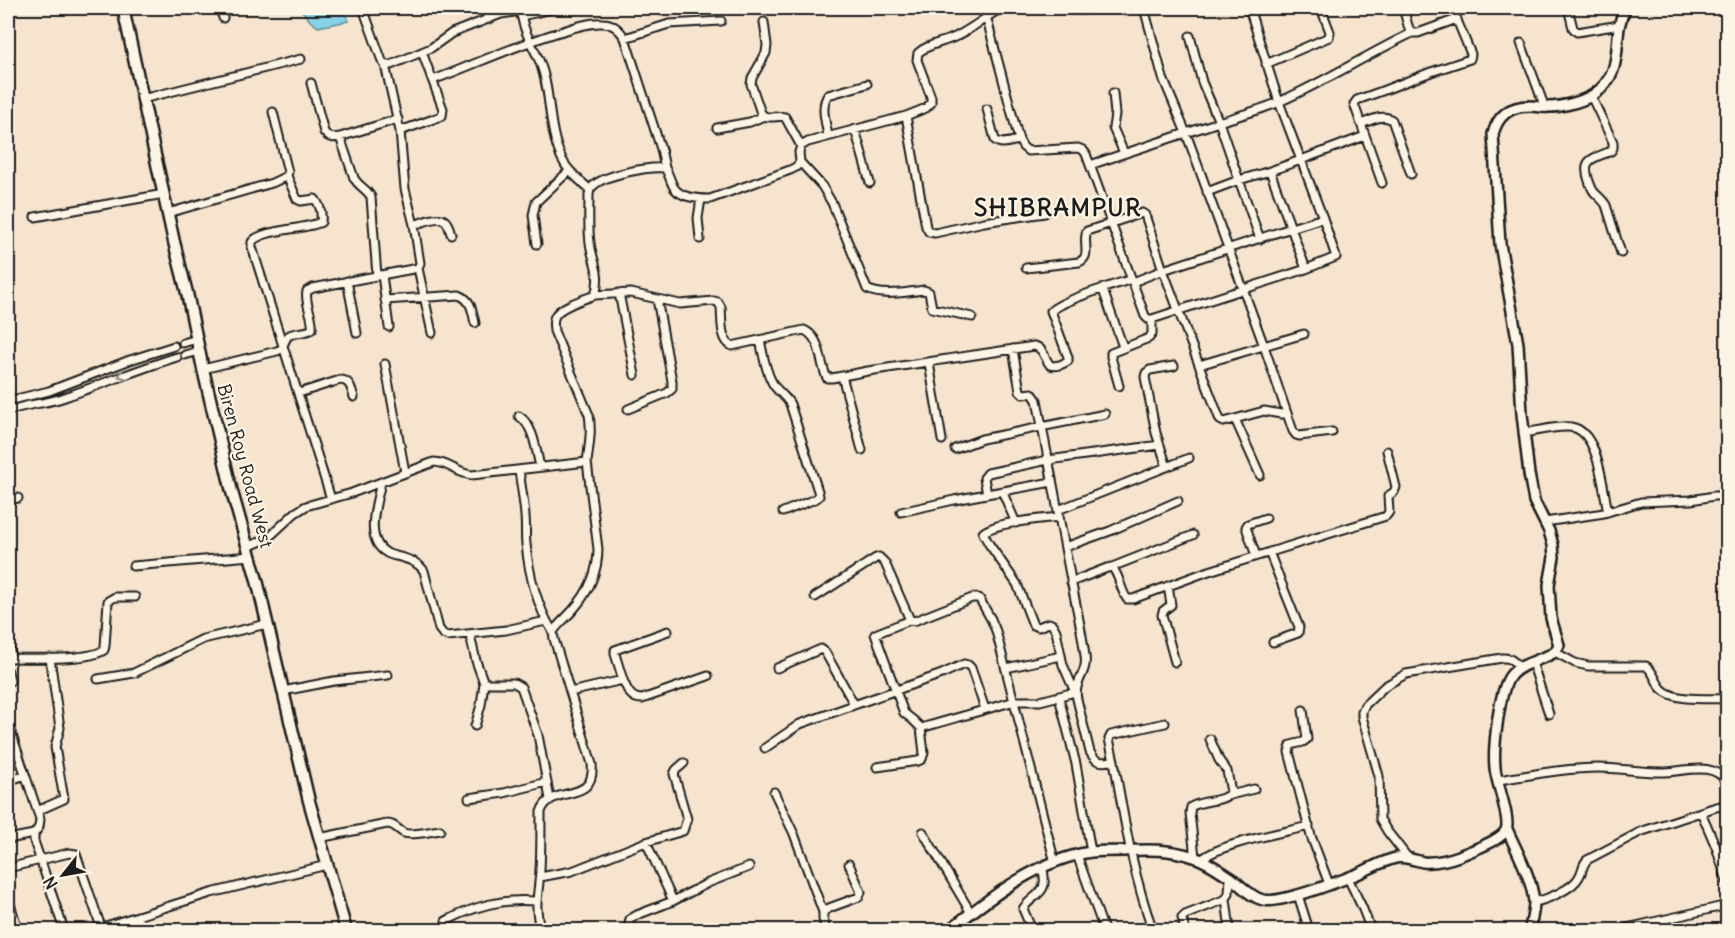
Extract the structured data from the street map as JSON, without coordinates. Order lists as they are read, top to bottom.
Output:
{
  "streets": {
    "main road": ["Biren Roy Road West"]
  },
  "districts": ["SHIBRAMPUR"],
  "north": "bottom left"
}
